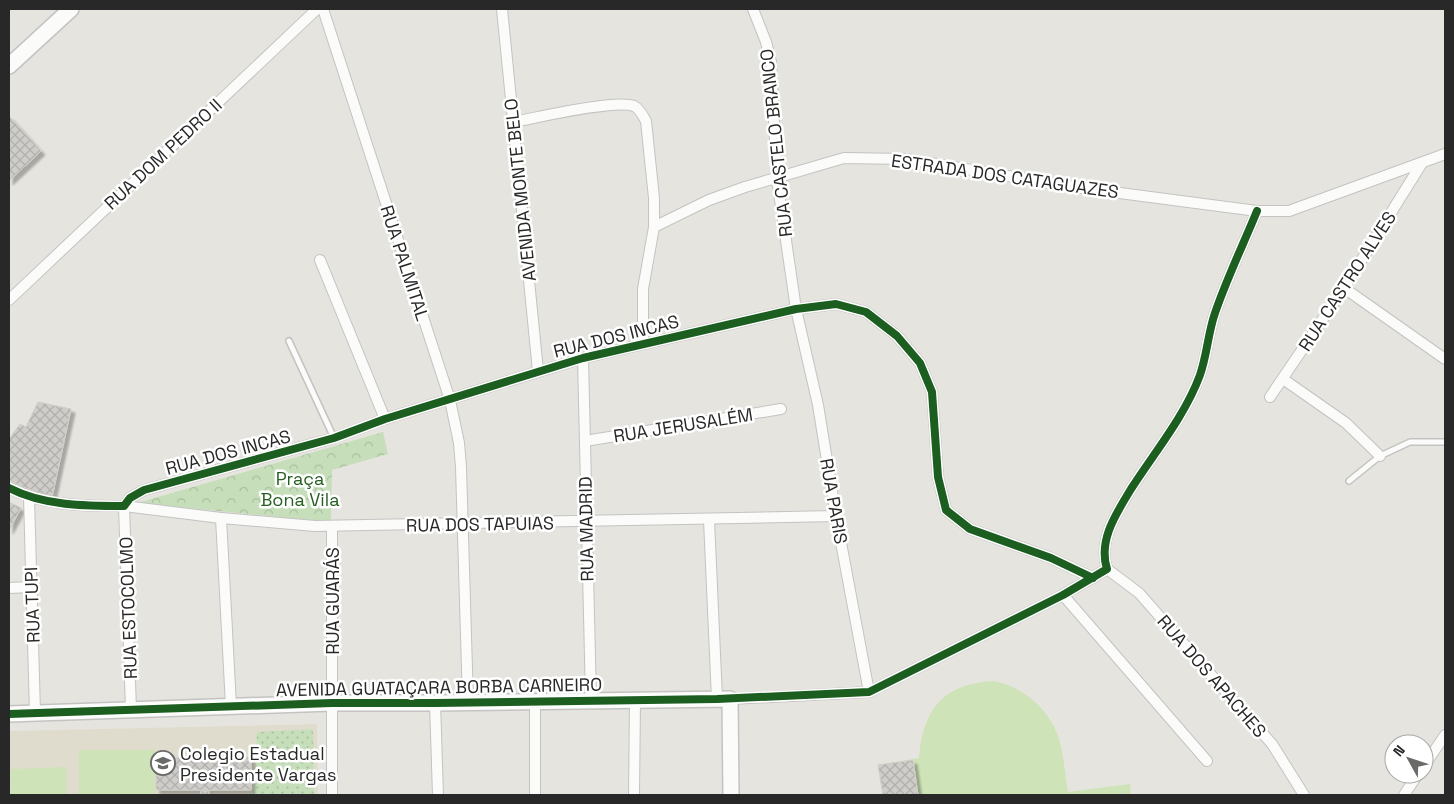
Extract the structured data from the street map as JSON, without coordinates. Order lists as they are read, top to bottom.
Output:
{
  "streets": {
    "street": [
      "RUA CASTELO BRANCO",
      "RUA DOM PEDRO II",
      "ESTRADA DOS CATAGUAZES",
      "AVENIDA MONTE BELO",
      "RUA PALMITAL",
      "RUA CASTRO ALVES",
      "RUA DOS INCAS",
      "RUA JERUSALÉM",
      "RUA PARIS",
      "RUA DOS TAPUIAS",
      "RUA MADRID",
      "RUA GUARÁS",
      "RUA TUPI",
      "RUA ESTOCOLMO",
      "RUA DOS APACHES",
      "AVENIDA GUATAÇARA BORBA CARNEIRO"
    ]
  },
  "crossings": [
    ["RUA CASTELO BRANCO", "ESTRADA DOS CATAGUAZES"],
    ["RUA CASTELO BRANCO", "RUA DOS INCAS"],
    ["RUA CASTELO BRANCO", "RUA PARIS"],
    ["ESTRADA DOS CATAGUAZES", "RUA CASTRO ALVES"],
    ["AVENIDA MONTE BELO", "RUA DOS INCAS"],
    ["RUA PALMITAL", "RUA DOS INCAS"],
    ["RUA PALMITAL", "RUA DOS TAPUIAS"],
    ["RUA PALMITAL", "AVENIDA GUATAÇARA BORBA CARNEIRO"],
    ["RUA DOS INCAS", "RUA PARIS"],
    ["RUA DOS INCAS", "RUA DOS TAPUIAS"],
    ["RUA DOS INCAS", "RUA MADRID"],
    ["RUA DOS INCAS", "RUA ESTOCOLMO"],
    ["RUA JERUSALÉM", "RUA MADRID"],
    ["RUA PARIS", "RUA DOS TAPUIAS"],
    ["RUA PARIS", "AVENIDA GUATAÇARA BORBA CARNEIRO"],
    ["RUA DOS TAPUIAS", "RUA MADRID"],
    ["RUA DOS TAPUIAS", "RUA GUARÁS"],
    ["RUA DOS TAPUIAS", "RUA ESTOCOLMO"],
    ["RUA MADRID", "AVENIDA GUATAÇARA BORBA CARNEIRO"],
    ["RUA GUARÁS", "AVENIDA GUATAÇARA BORBA CARNEIRO"],
    ["RUA TUPI", "AVENIDA GUATAÇARA BORBA CARNEIRO"],
    ["RUA ESTOCOLMO", "AVENIDA GUATAÇARA BORBA CARNEIRO"]
  ],
  "parks": ["Praça Bona Vila"],
  "places": {
    "school or university": ["Colegio Estadual Presidente Vargas"]
  },
  "north": "top left"
}
